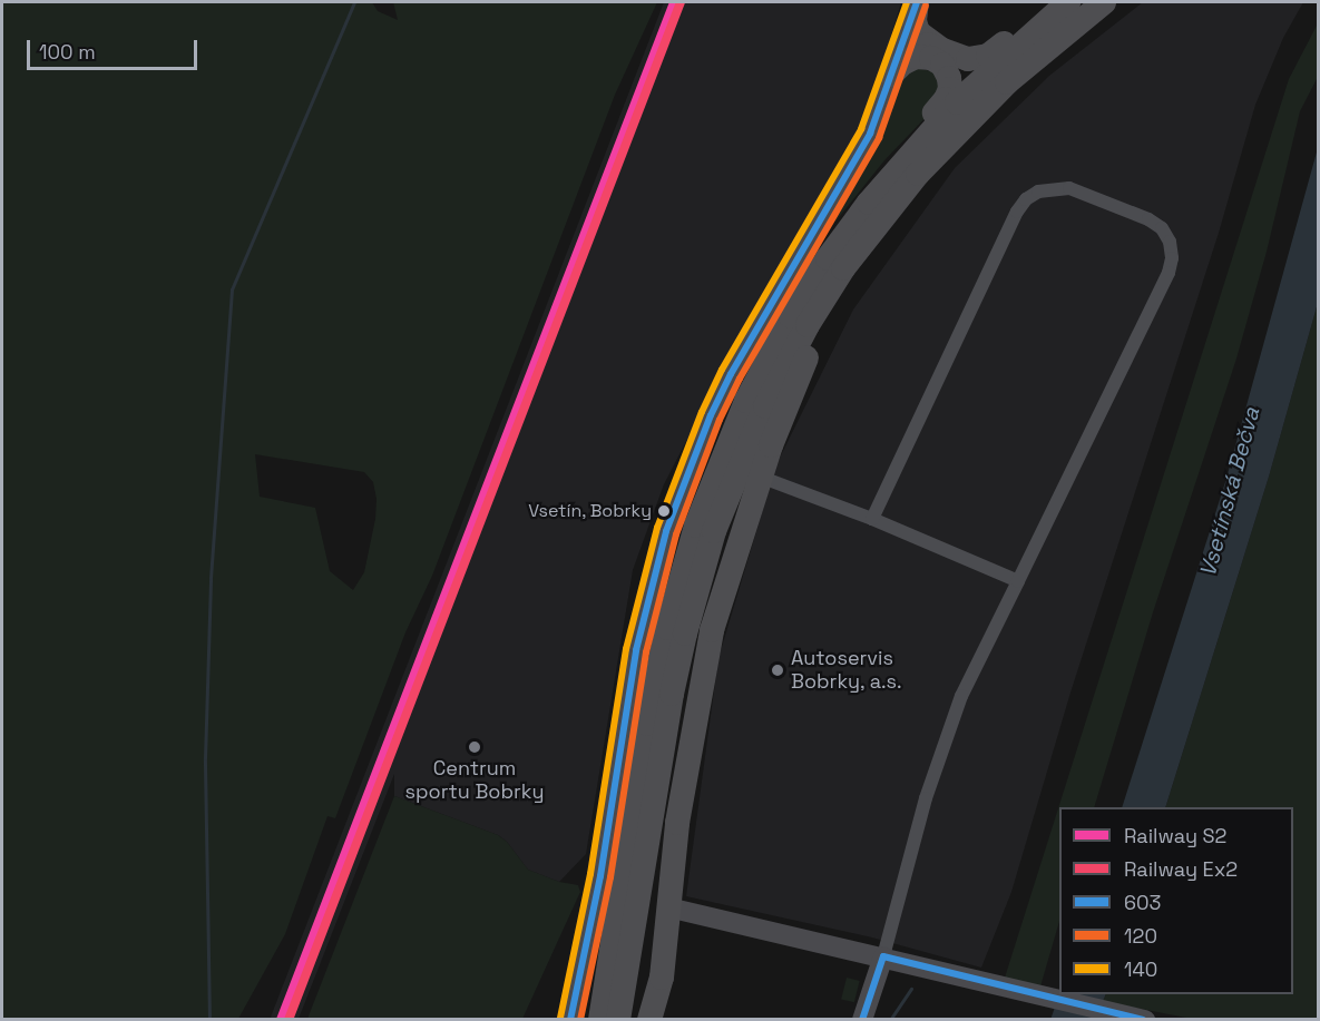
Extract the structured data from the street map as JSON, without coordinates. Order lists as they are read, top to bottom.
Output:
{
  "water": ["Vsetínská Bečva"],
  "places": ["Vsetín, Bobrky", "Autoservis Bobrky, a.s.", "Centrum sportu Bobrky"],
  "lines": [
    "rail line S2",
    "rail line Ex2",
    "transit line 603",
    "transit line 140",
    "transit line 120"
  ],
  "legend": [
    "Railway S2",
    "Railway Ex2",
    "603",
    "120",
    "140"
  ],
  "scale_bar": "100 m"
}
